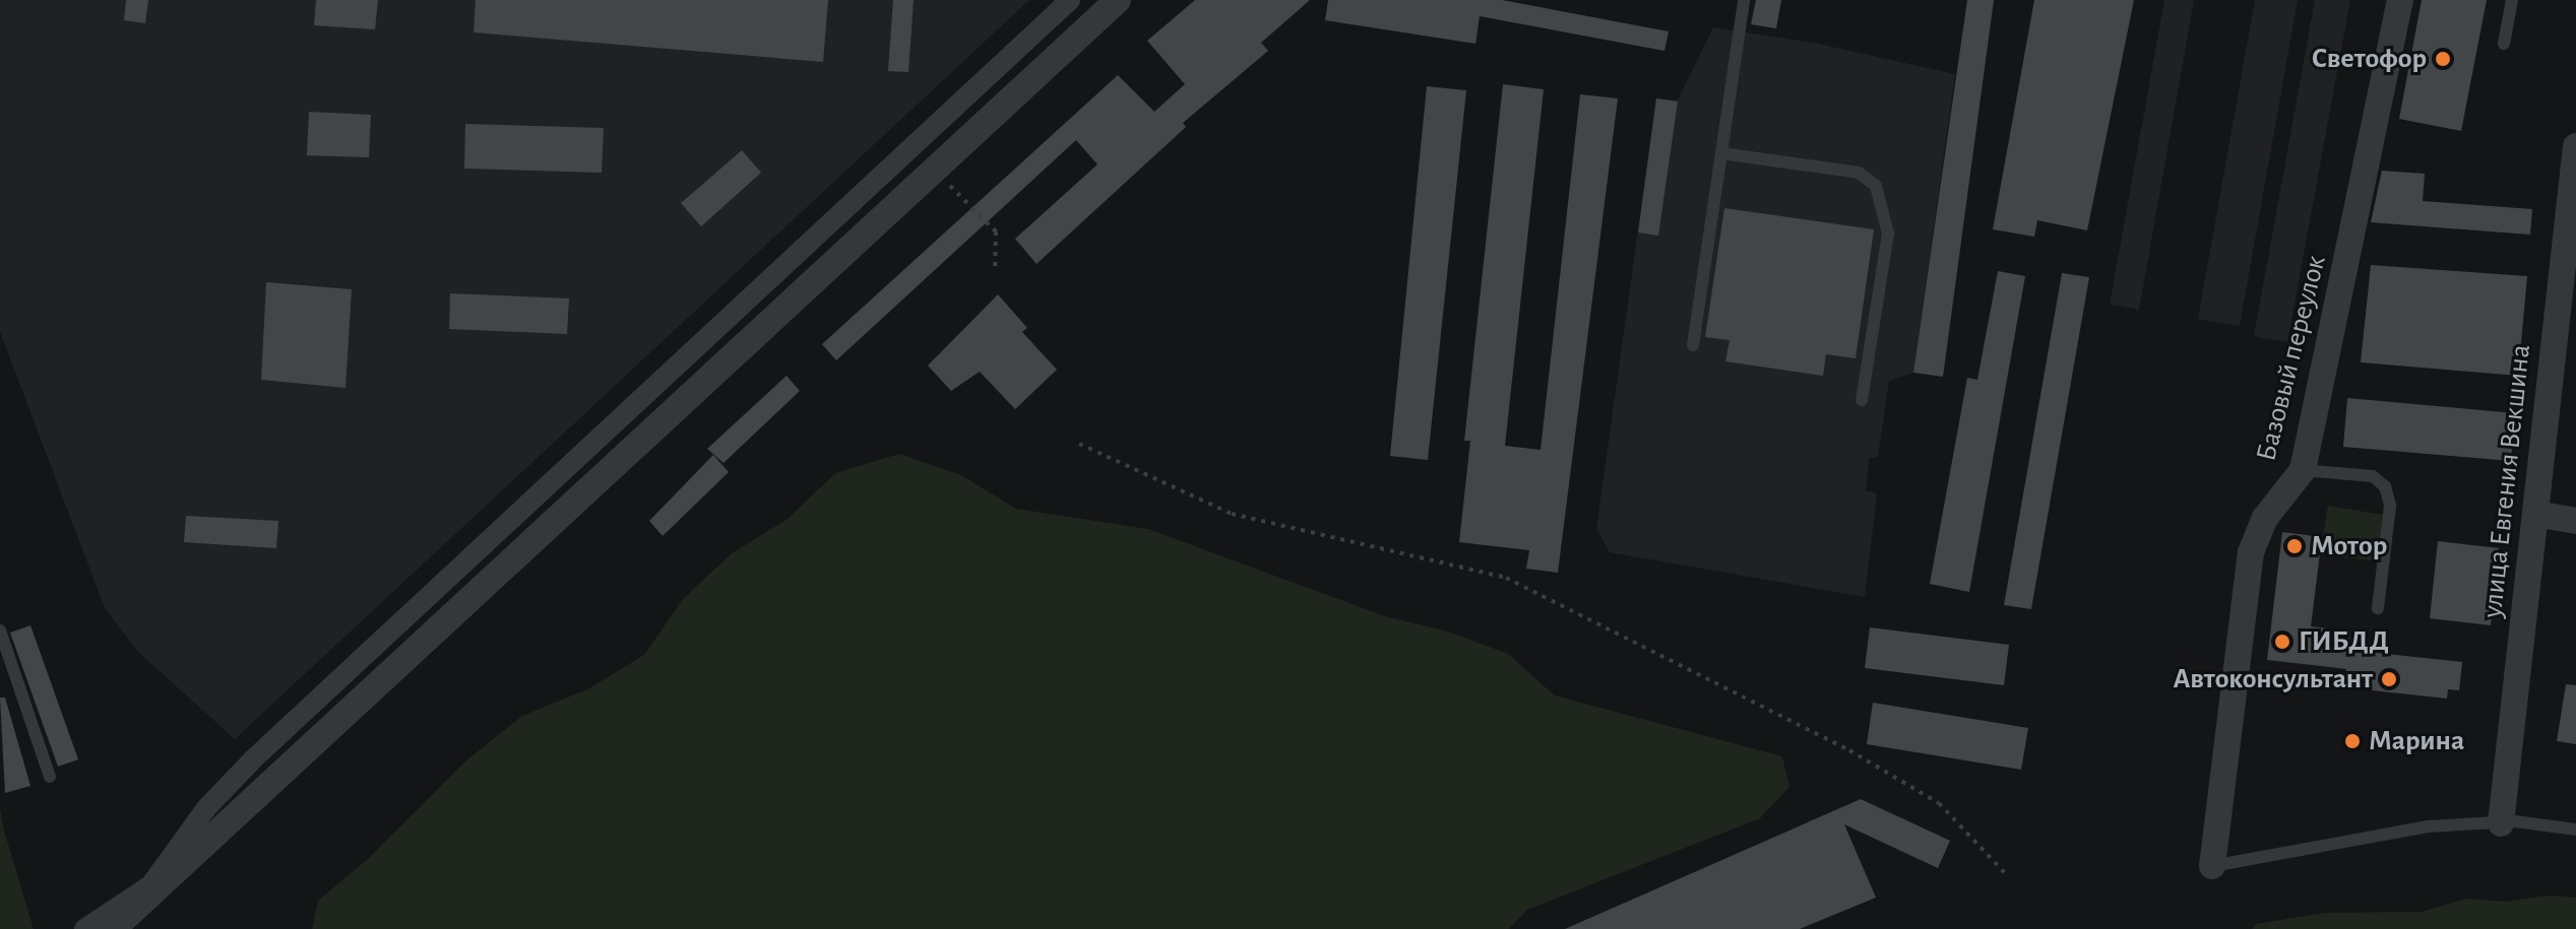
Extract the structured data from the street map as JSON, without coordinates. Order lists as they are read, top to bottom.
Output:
{
  "streets": {
    "street": ["Базовый переулок", "улица Евгения Векшина"]
  },
  "places": [
    "Светофор",
    "Мотор",
    "ГИБДД",
    "Автоконсультант",
    "Марина"
  ]
}
